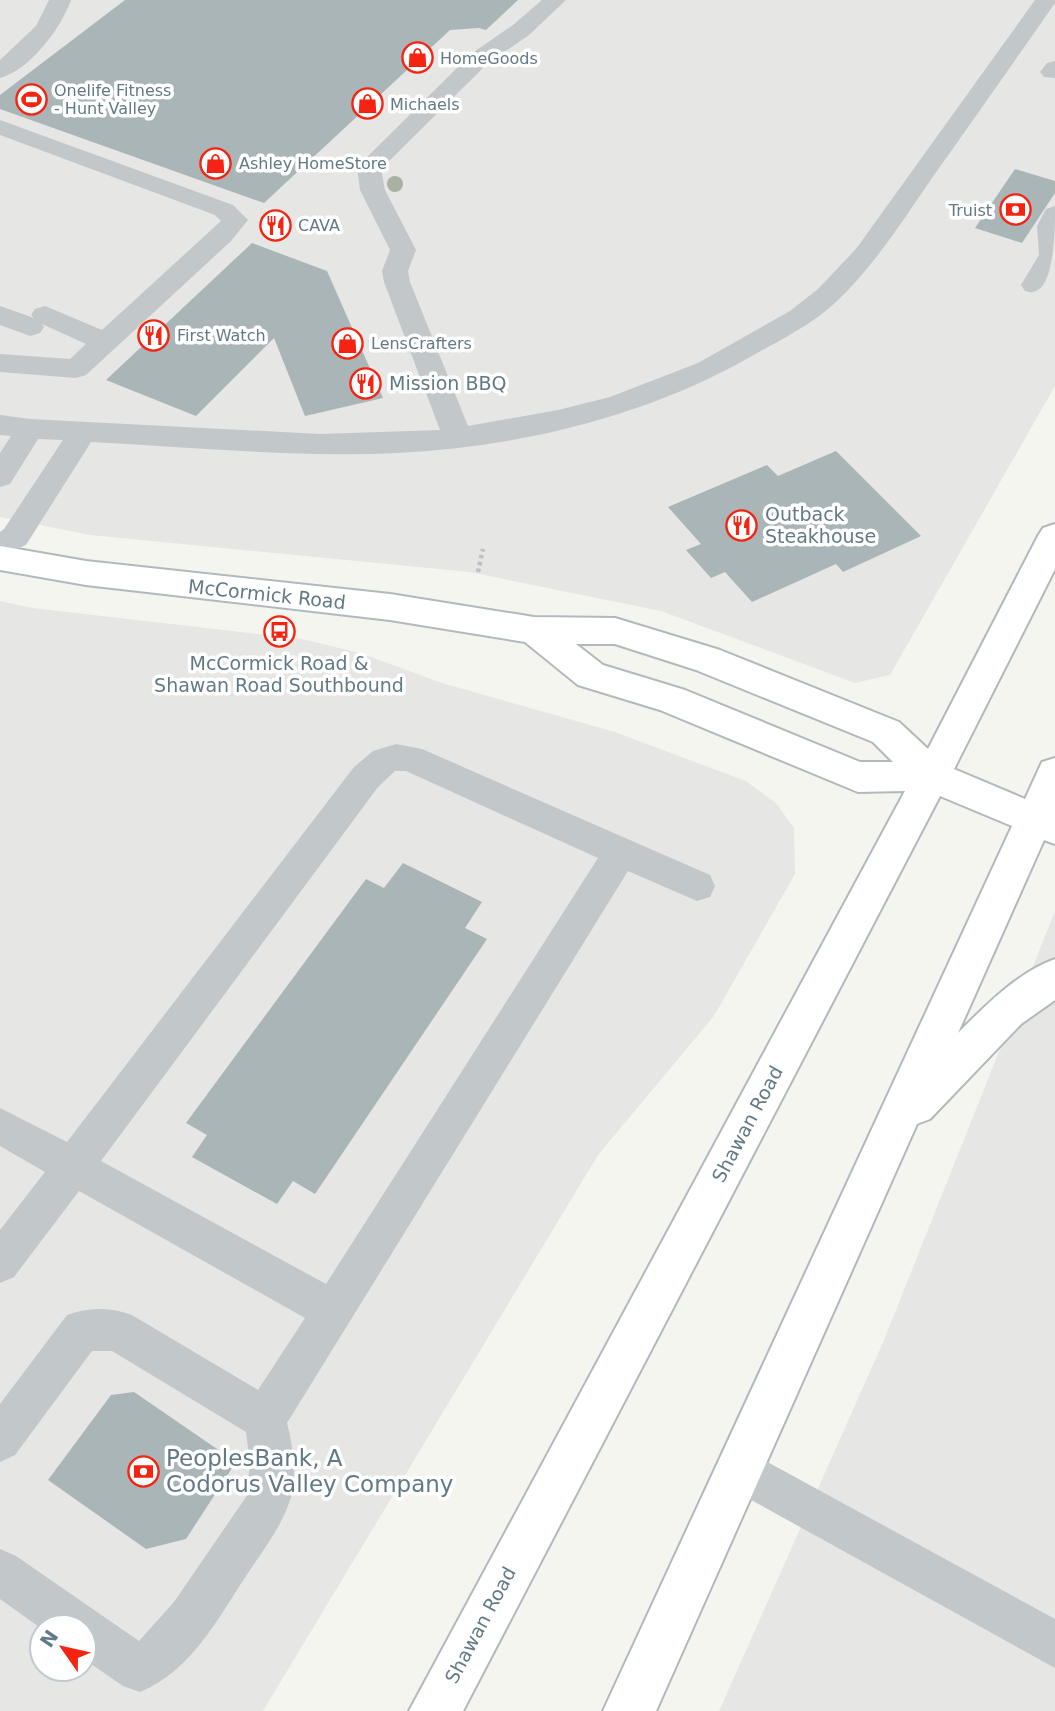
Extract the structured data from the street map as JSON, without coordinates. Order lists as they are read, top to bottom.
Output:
{
  "streets": {
    "main road": ["McCormick Road", "Shawan Road"]
  },
  "crossings": [
    ["McCormick Road", "Shawan Road"]
  ],
  "places": {
    "shop": [
      "HomeGoods",
      "Michaels",
      "Ashley HomeStore",
      "LensCrafters"
    ],
    "sports": ["Onelife Fitness - Hunt Valley"],
    "bank": ["Truist", "PeoplesBank, A Codorus Valley Company"],
    "restaurant": [
      "CAVA",
      "First Watch",
      "Mission BBQ",
      "Outback Steakhouse"
    ],
    "bus stop": ["McCormick Road & Shawan Road Southbound"]
  },
  "north": "top left"
}
